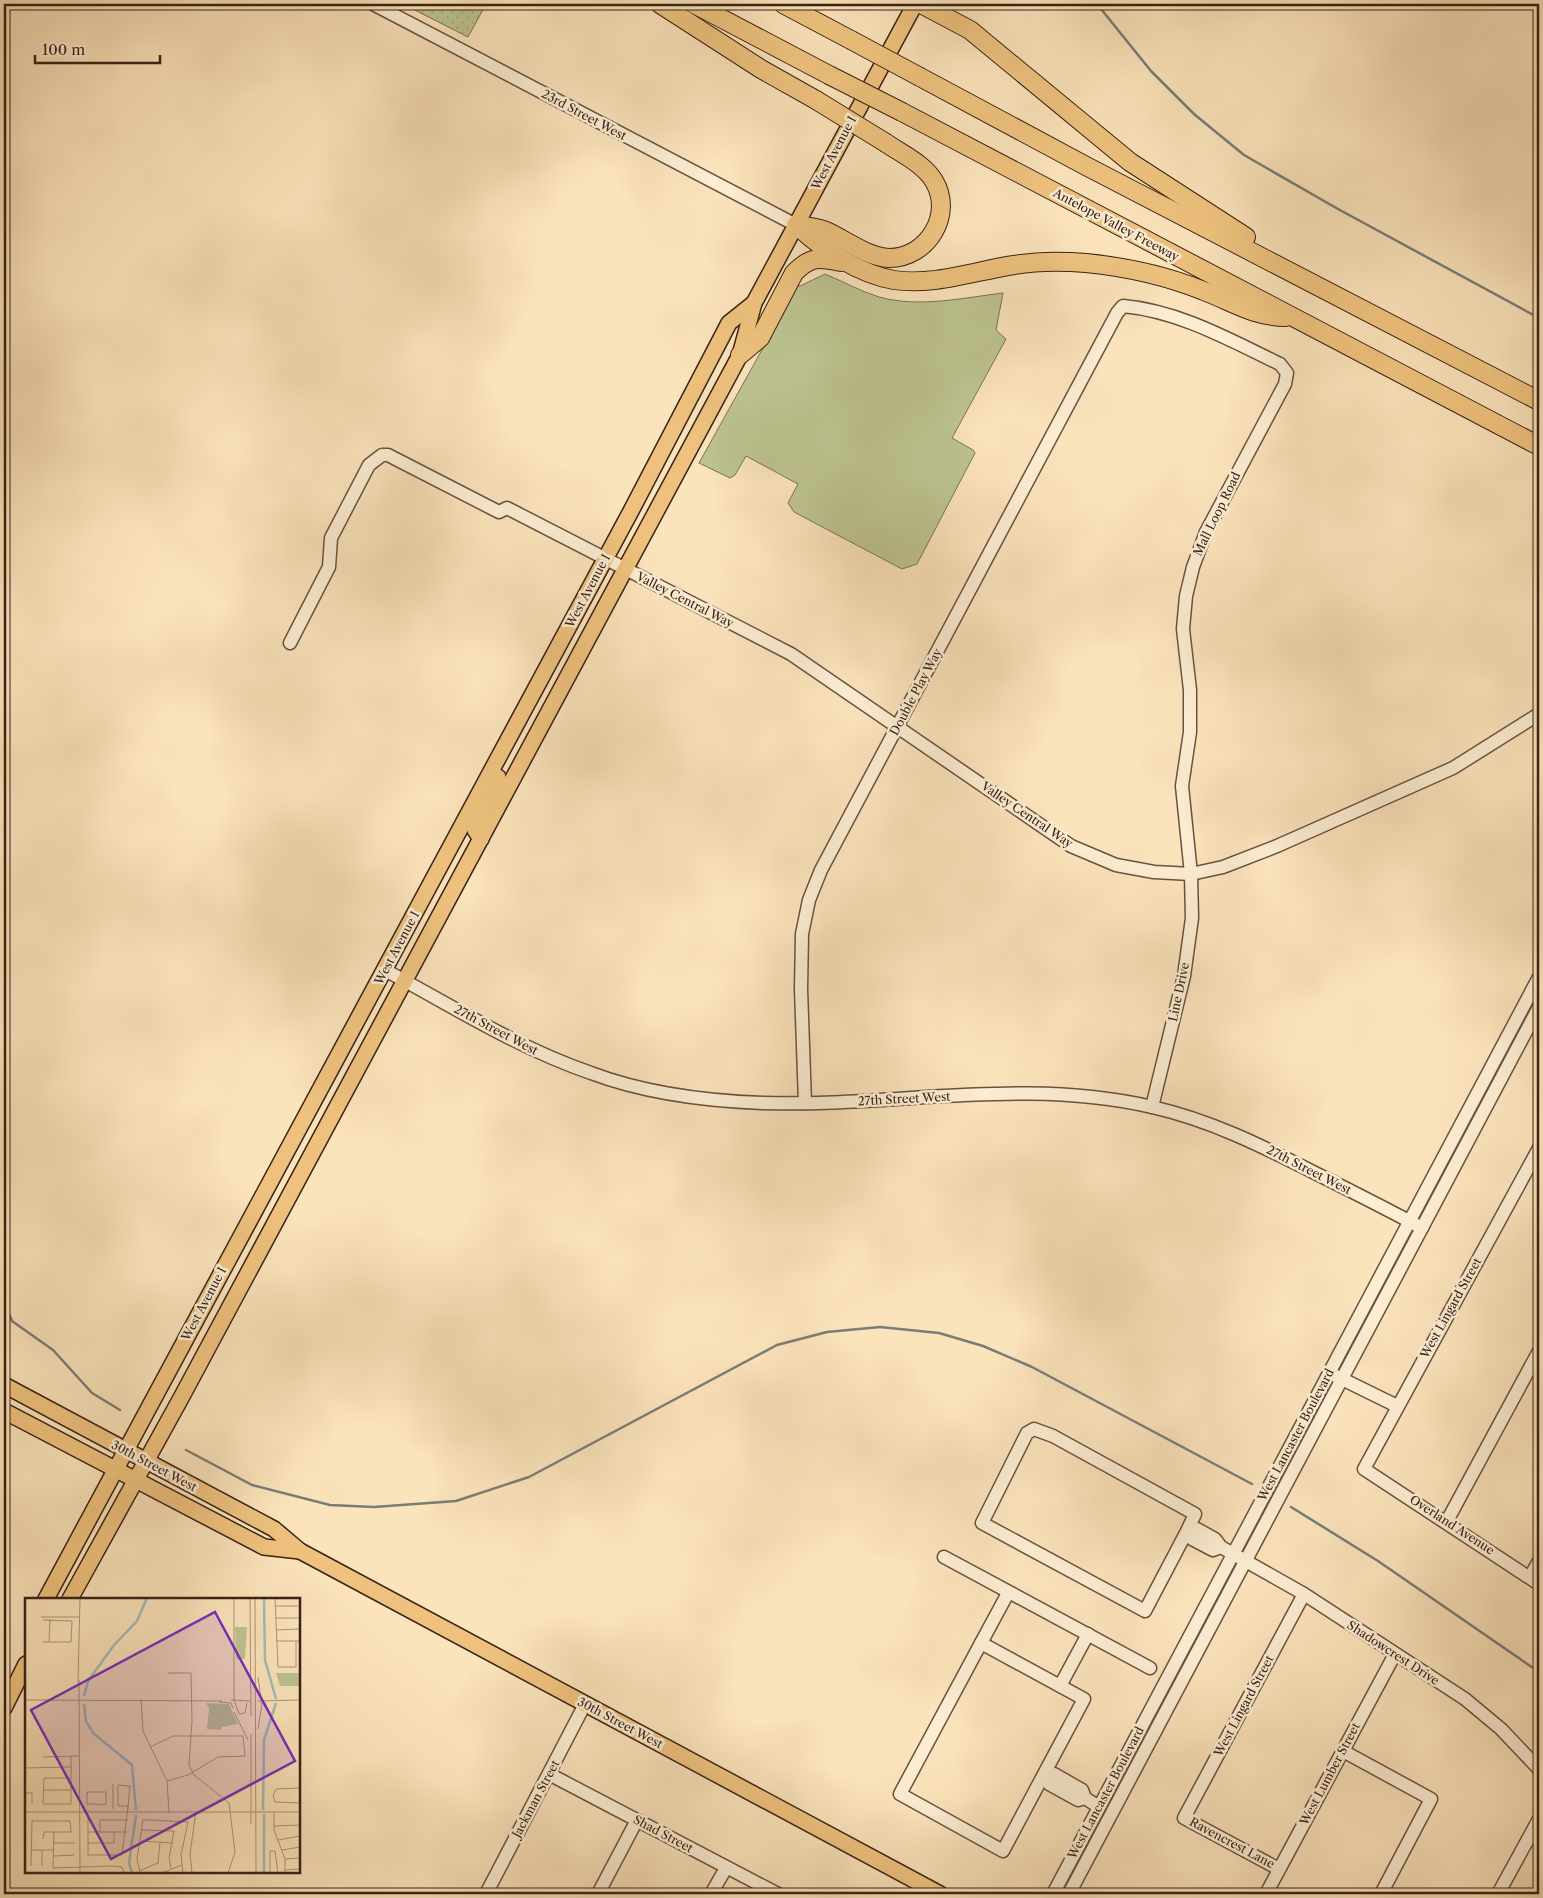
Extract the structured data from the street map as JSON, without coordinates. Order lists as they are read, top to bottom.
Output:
{
  "streets": {
    "highway": ["Antelope Valley Freeway"],
    "main road": ["West Avenue I", "30th Street West"],
    "street": [
      "23rd Street West",
      "Mall Loop Road",
      "Valley Central Way",
      "Double Play Way",
      "Line Drive",
      "27th Street West",
      "West Lingard Street",
      "West Lancaster Boulevard",
      "Overland Avenue",
      "Shadowcrest Drive",
      "West Lumber Street",
      "Jackman Street",
      "Shad Street",
      "Ravencrest Lane"
    ]
  },
  "crossings": [
    ["23rd Street West", "West Avenue I"],
    ["West Avenue I", "Valley Central Way"],
    ["West Avenue I", "27th Street West"],
    ["West Avenue I", "30th Street West"],
    ["Mall Loop Road", "Valley Central Way"],
    ["Mall Loop Road", "Double Play Way"],
    ["Mall Loop Road", "Line Drive"],
    ["Valley Central Way", "Double Play Way"],
    ["Valley Central Way", "Line Drive"],
    ["Double Play Way", "27th Street West"],
    ["Line Drive", "27th Street West"],
    ["27th Street West", "West Lancaster Boulevard"],
    ["West Lingard Street", "Overland Avenue"],
    ["West Lingard Street", "Shadowcrest Drive"],
    ["West Lingard Street", "Ravencrest Lane"],
    ["West Lancaster Boulevard", "Shadowcrest Drive"],
    ["30th Street West", "Jackman Street"],
    ["Shadowcrest Drive", "West Lumber Street"],
    ["West Lumber Street", "Ravencrest Lane"],
    ["Jackman Street", "Shad Street"]
  ],
  "scale_bar": "100 m"
}
